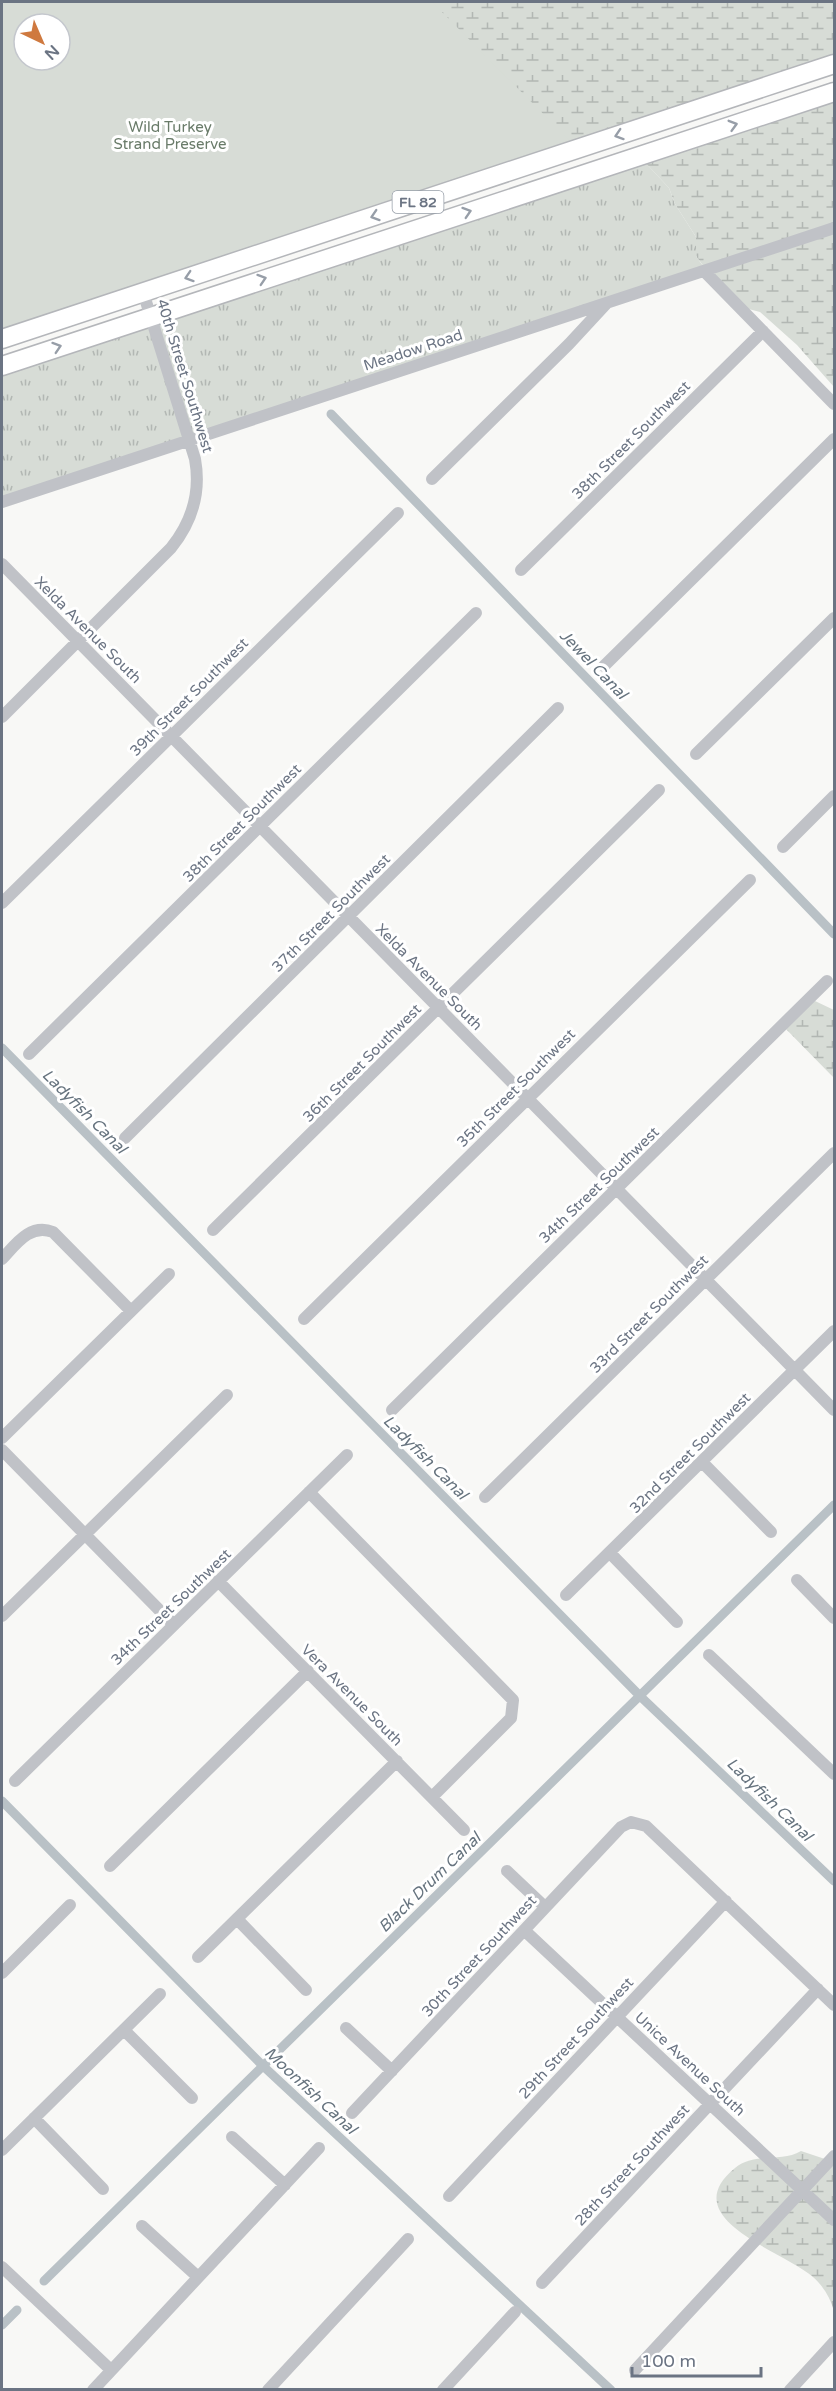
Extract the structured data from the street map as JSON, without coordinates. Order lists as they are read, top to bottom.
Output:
{
  "streets": {
    "highway": ["FL 82"],
    "street": [
      "Meadow Road",
      "40th Street Southwest",
      "38th Street Southwest",
      "Xelda Avenue South",
      "39th Street Southwest",
      "37th Street Southwest",
      "36th Street Southwest",
      "35th Street Southwest",
      "34th Street Southwest",
      "33rd Street Southwest",
      "32nd Street Southwest",
      "Vera Avenue South",
      "30th Street Southwest",
      "29th Street Southwest",
      "Unice Avenue South",
      "28th Street Southwest"
    ]
  },
  "crossings": [
    ["FL 82", "40th Street Southwest"],
    ["Meadow Road", "40th Street Southwest"],
    ["40th Street Southwest", "Xelda Avenue South"],
    ["38th Street Southwest", "Xelda Avenue South"],
    ["Xelda Avenue South", "39th Street Southwest"],
    ["Xelda Avenue South", "37th Street Southwest"],
    ["Xelda Avenue South", "36th Street Southwest"],
    ["Xelda Avenue South", "35th Street Southwest"],
    ["Xelda Avenue South", "34th Street Southwest"],
    ["Xelda Avenue South", "33rd Street Southwest"],
    ["Xelda Avenue South", "32nd Street Southwest"],
    ["34th Street Southwest", "Vera Avenue South"],
    ["30th Street Southwest", "29th Street Southwest"],
    ["30th Street Southwest", "Unice Avenue South"],
    ["29th Street Southwest", "Unice Avenue South"],
    ["Unice Avenue South", "28th Street Southwest"]
  ],
  "water": [
    "Jewel Canal",
    "Ladyfish Canal",
    "Black Drum Canal",
    "Moonfish Canal"
  ],
  "parks": ["Wild Turkey Strand Preserve"],
  "scale_bar": "100 m",
  "north": "bottom right"
}
